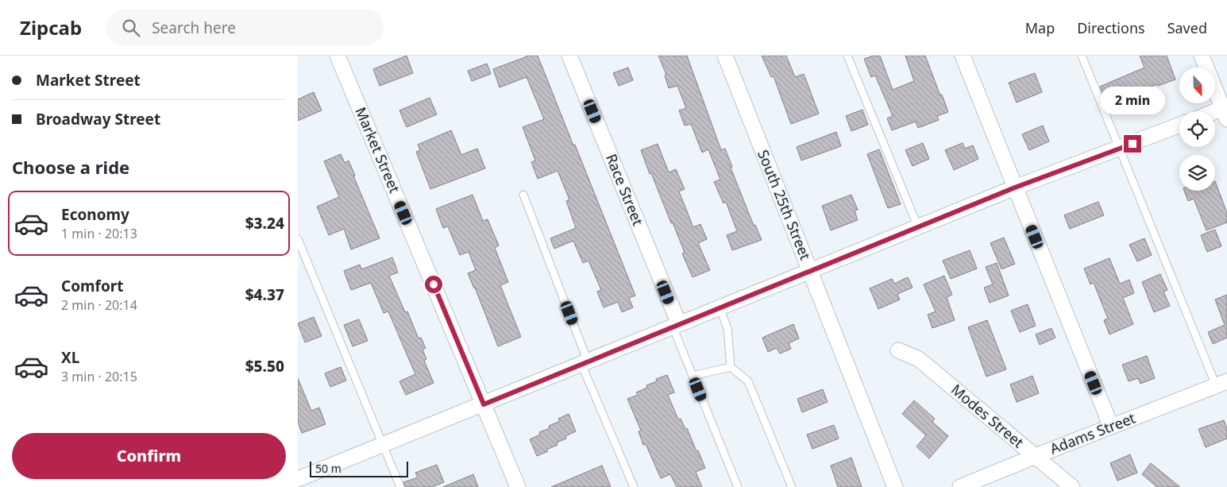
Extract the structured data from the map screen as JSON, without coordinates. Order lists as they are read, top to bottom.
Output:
{
  "streets": {
    "street": [
      "Market Street",
      "Race Street",
      "South 25th Street",
      "Modes Street",
      "Adams Street"
    ]
  },
  "crossings": [
    ["Modes Street", "Adams Street"]
  ],
  "scale_bar": "50 m",
  "north": "bottom",
  "page": {
    "header": "Zipcab",
    "search": "Search here",
    "nav": ["Map", "Directions", "Saved"],
    "banner": ["Market Street", "Broadway Street"],
    "bubble": "2 min",
    "heading": "Choose a ride",
    "list": [
      {
        "name": "Economy",
        "note": "1 min · 20:13",
        "value": "$3.24"
      },
      {
        "name": "Comfort",
        "note": "2 min · 20:14",
        "value": "$4.37"
      },
      {
        "name": "XL",
        "note": "3 min · 20:15",
        "value": "$5.50"
      }
    ],
    "buttons": "Confirm",
    "scale": "50 m"
  }
}
